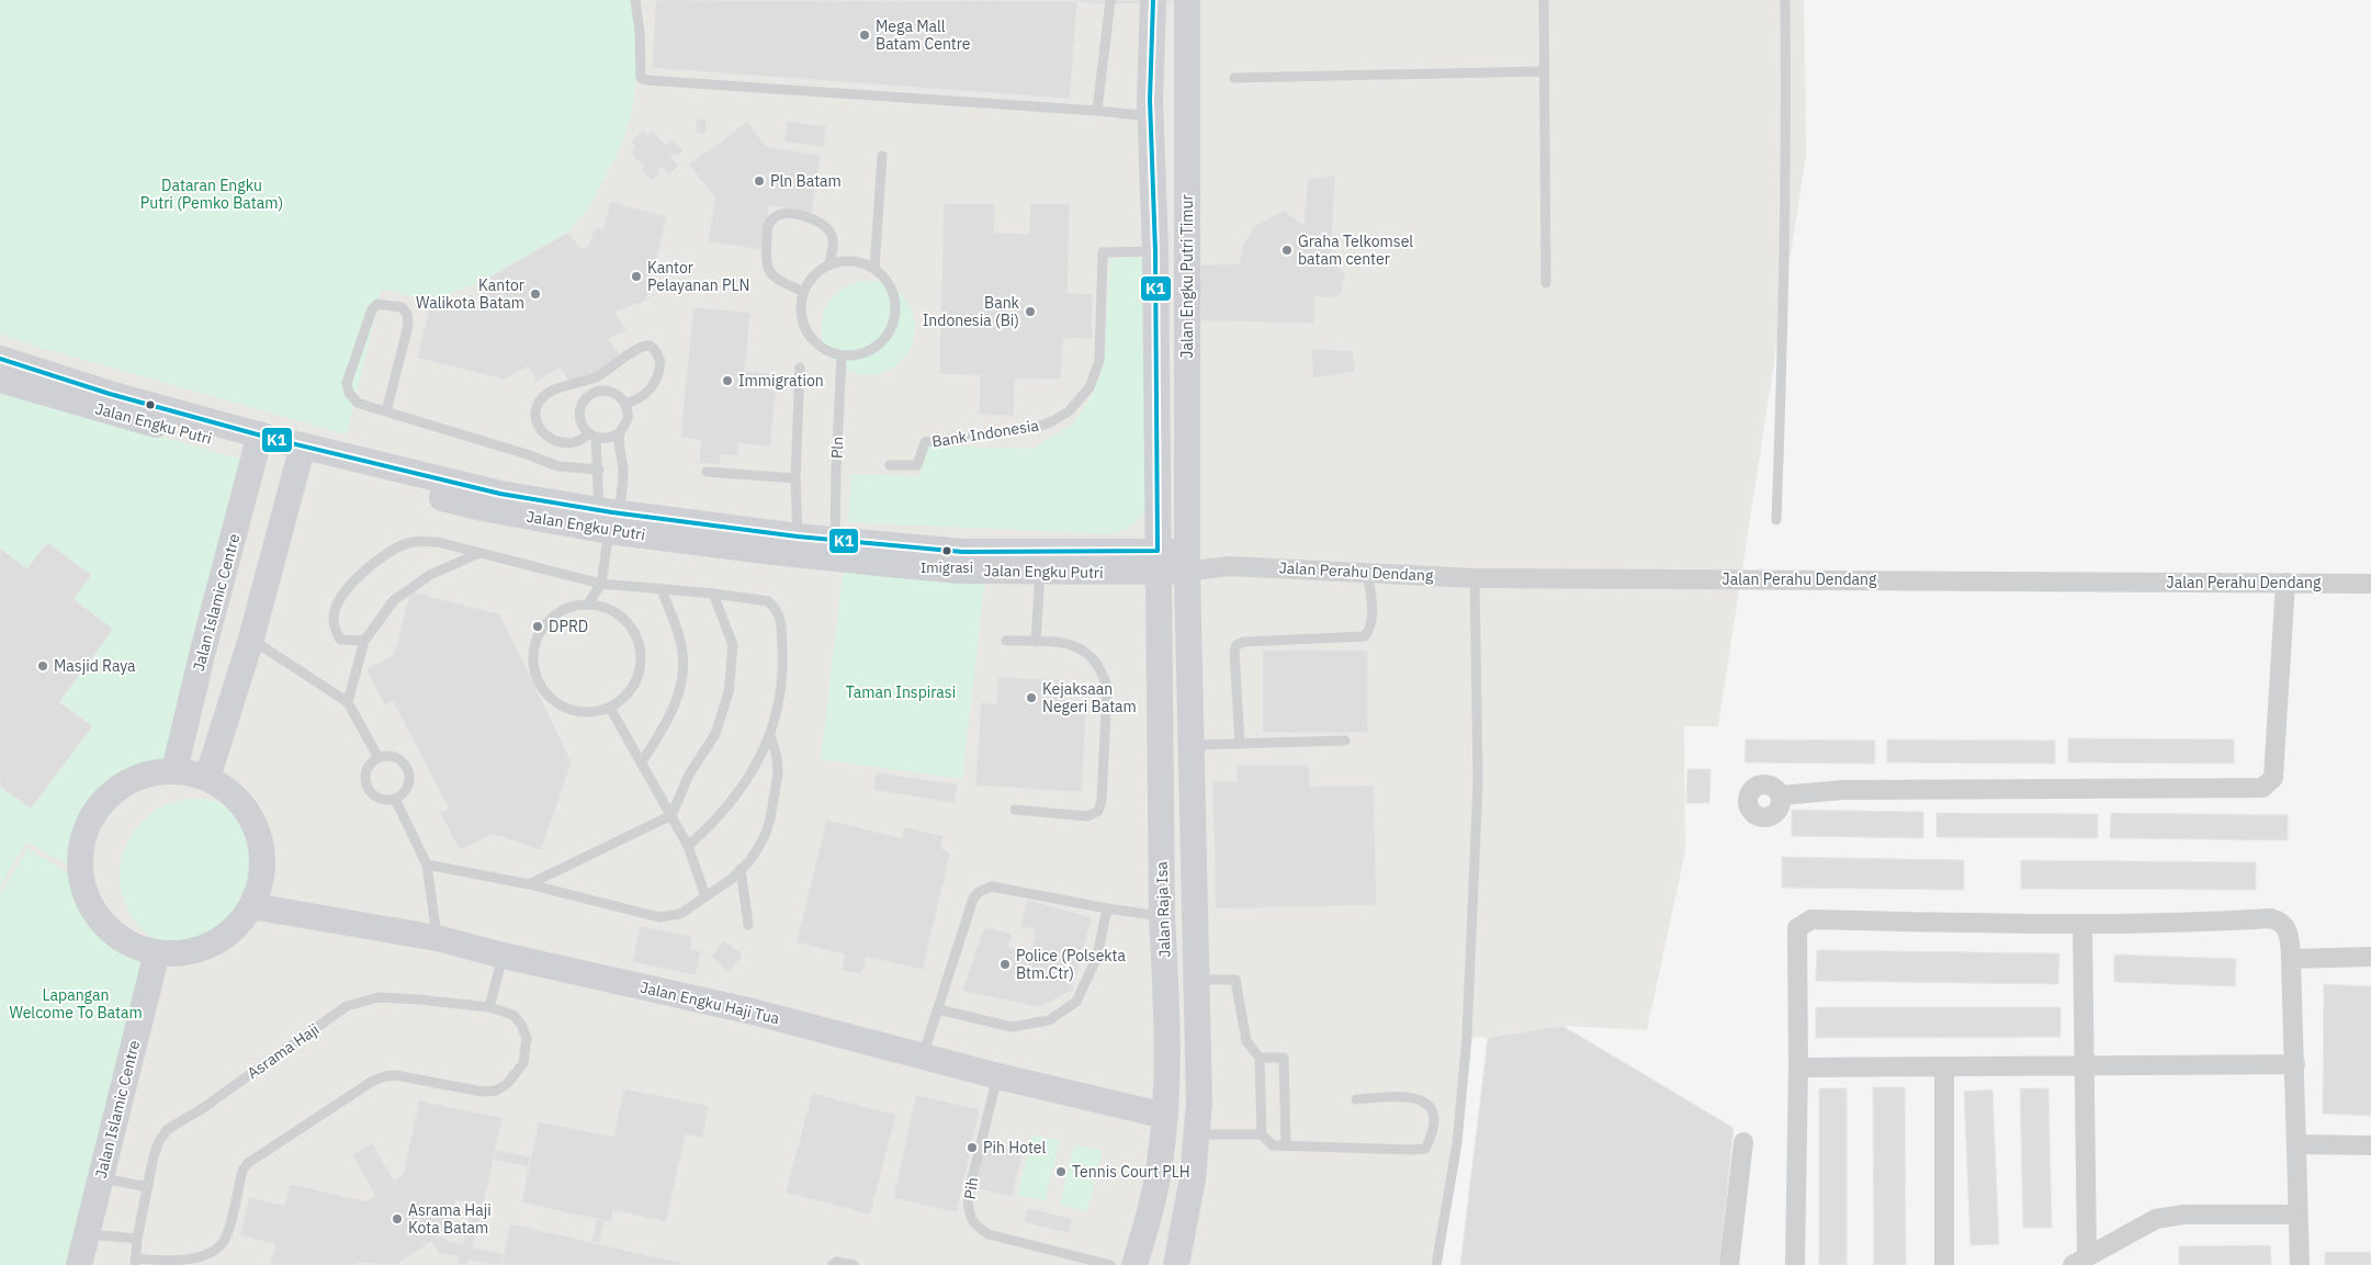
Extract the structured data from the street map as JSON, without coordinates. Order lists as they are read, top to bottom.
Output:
{
  "streets": {
    "main road": [
      "Jalan Engku Putri Timur",
      "Jalan Engku Putri",
      "Jalan Islamic Centre",
      "Jalan Raja Isa",
      "Jalan Engku Haji Tua"
    ],
    "street": ["Jalan Perahu Dendang"],
    "lane": [
      "Bank Indonesia",
      "Pln",
      "Asrama Haji",
      "Pih"
    ]
  },
  "crossings": [
    ["Jalan Engku Putri Timur", "Jalan Engku Putri"],
    ["Jalan Engku Putri Timur", "Bank Indonesia"],
    ["Jalan Engku Putri Timur", "Jalan Perahu Dendang"],
    ["Jalan Engku Putri Timur", "Jalan Raja Isa"],
    ["Jalan Engku Putri", "Pln"],
    ["Jalan Engku Putri", "Jalan Perahu Dendang"],
    ["Jalan Engku Putri", "Jalan Islamic Centre"],
    ["Jalan Engku Putri", "Jalan Raja Isa"],
    ["Jalan Perahu Dendang", "Jalan Raja Isa"],
    ["Jalan Islamic Centre", "Jalan Engku Haji Tua"],
    ["Jalan Raja Isa", "Jalan Engku Haji Tua"],
    ["Jalan Engku Haji Tua", "Pih"]
  ],
  "parks": ["Dataran Engku Putri (Pemko Batam)", "Taman Inspirasi", "Lapangan Welcome To Batam"],
  "places": [
    "Mega Mall Batam Centre",
    "Pln Batam",
    "Graha Telkomsel batam center",
    "Kantor Pelayanan PLN",
    "Kantor Walikota Batam",
    "Bank Indonesia (Bi)",
    "Immigration",
    "Imigrasi",
    "DPRD",
    "Masjid Raya",
    "Kejaksaan Negeri Batam",
    "Police (Polsekta Btm.Ctr)",
    "Pih Hotel",
    "Tennis Court PLH",
    "Asrama Haji Kota Batam"
  ],
  "lines": ["transit line K1"]
}
